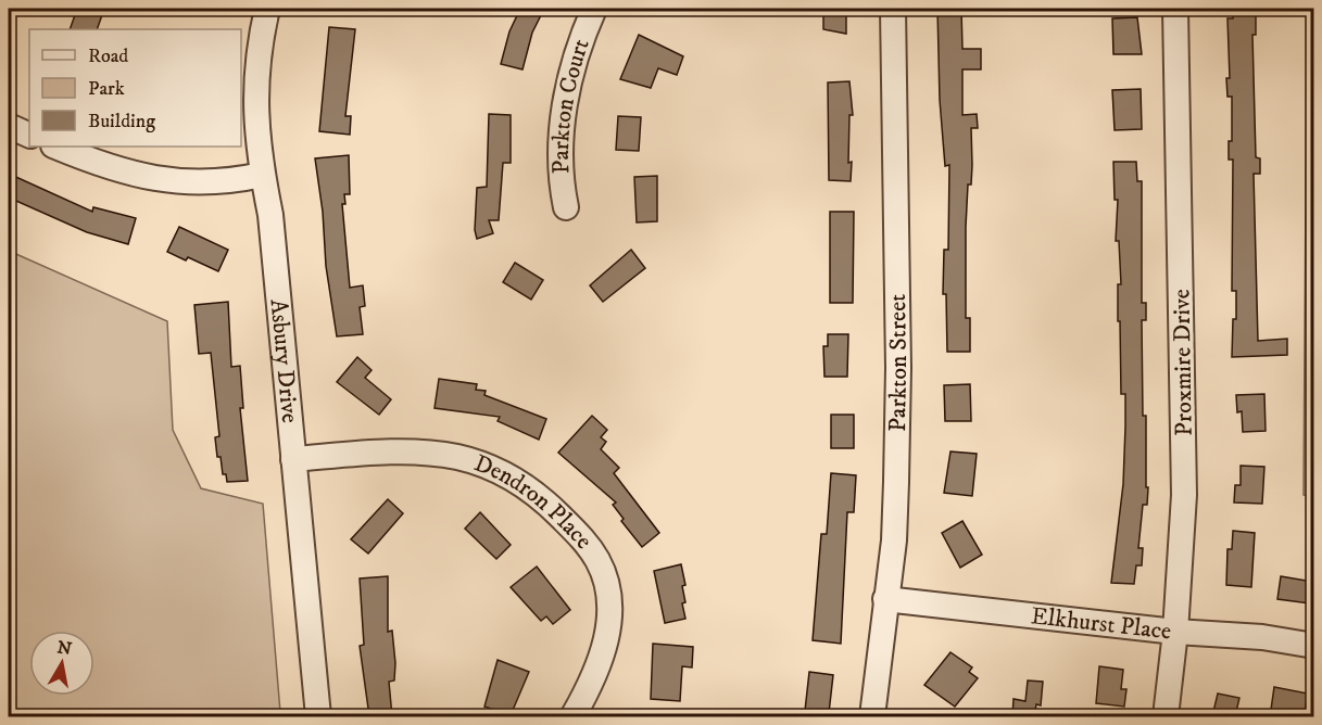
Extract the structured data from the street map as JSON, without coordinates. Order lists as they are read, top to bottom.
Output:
{
  "streets": {
    "street": [
      "Parkton Court",
      "Asbury Drive",
      "Proxmire Drive",
      "Parkton Street",
      "Dendron Place",
      "Elkhurst Place"
    ]
  },
  "crossings": [
    ["Asbury Drive", "Dendron Place"],
    ["Proxmire Drive", "Elkhurst Place"],
    ["Parkton Street", "Elkhurst Place"]
  ],
  "legend": ["Road", "Park", "Building"],
  "north": "top"
}
